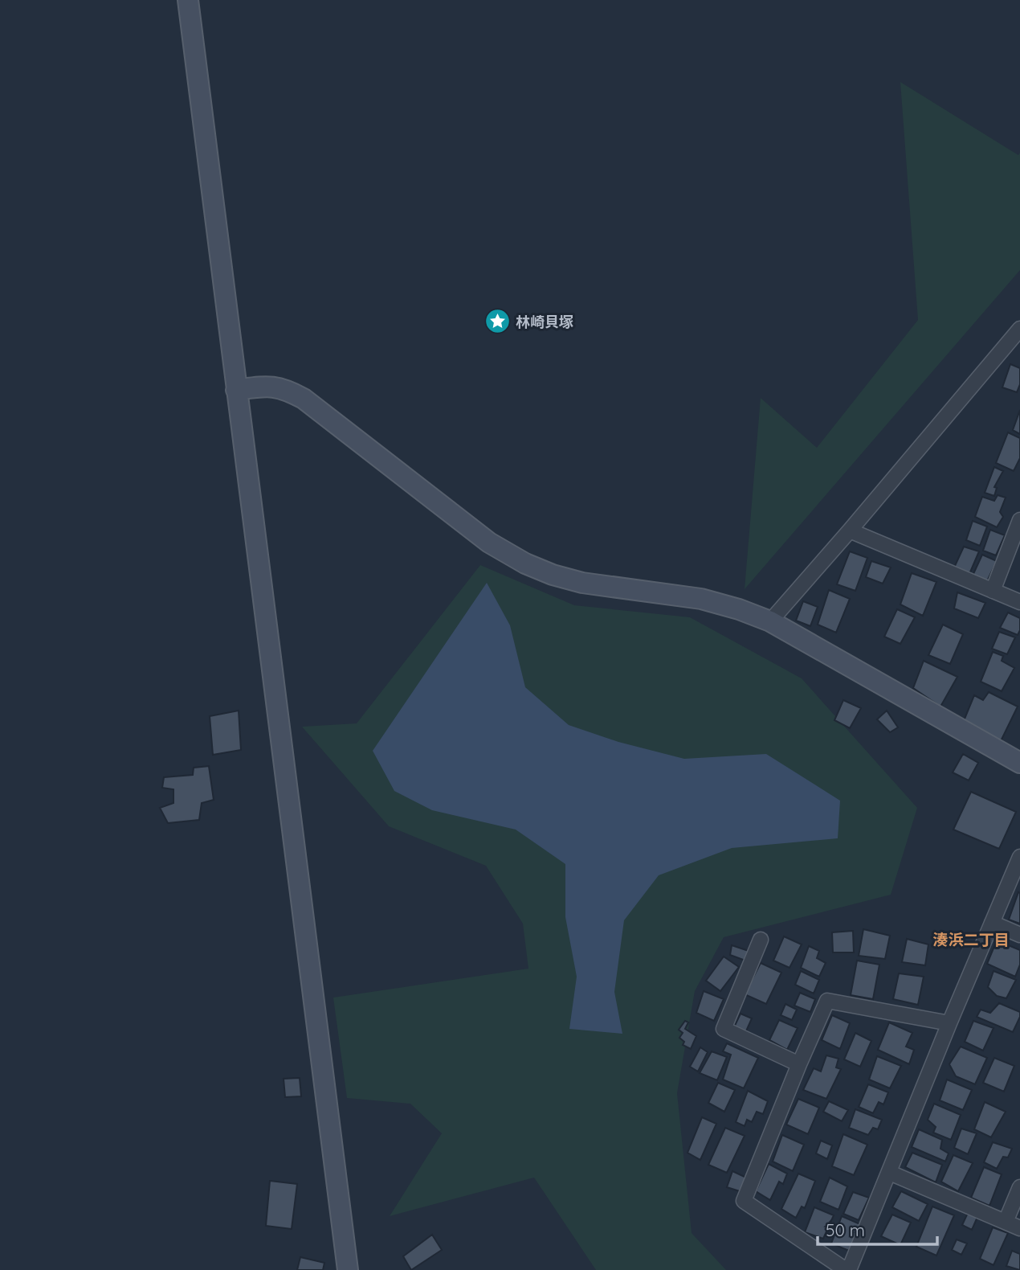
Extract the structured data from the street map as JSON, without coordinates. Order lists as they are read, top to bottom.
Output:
{
  "districts": ["湊浜二丁目"],
  "places": {
    "place": ["林崎貝塚"]
  },
  "scale_bar": "50 m"
}
